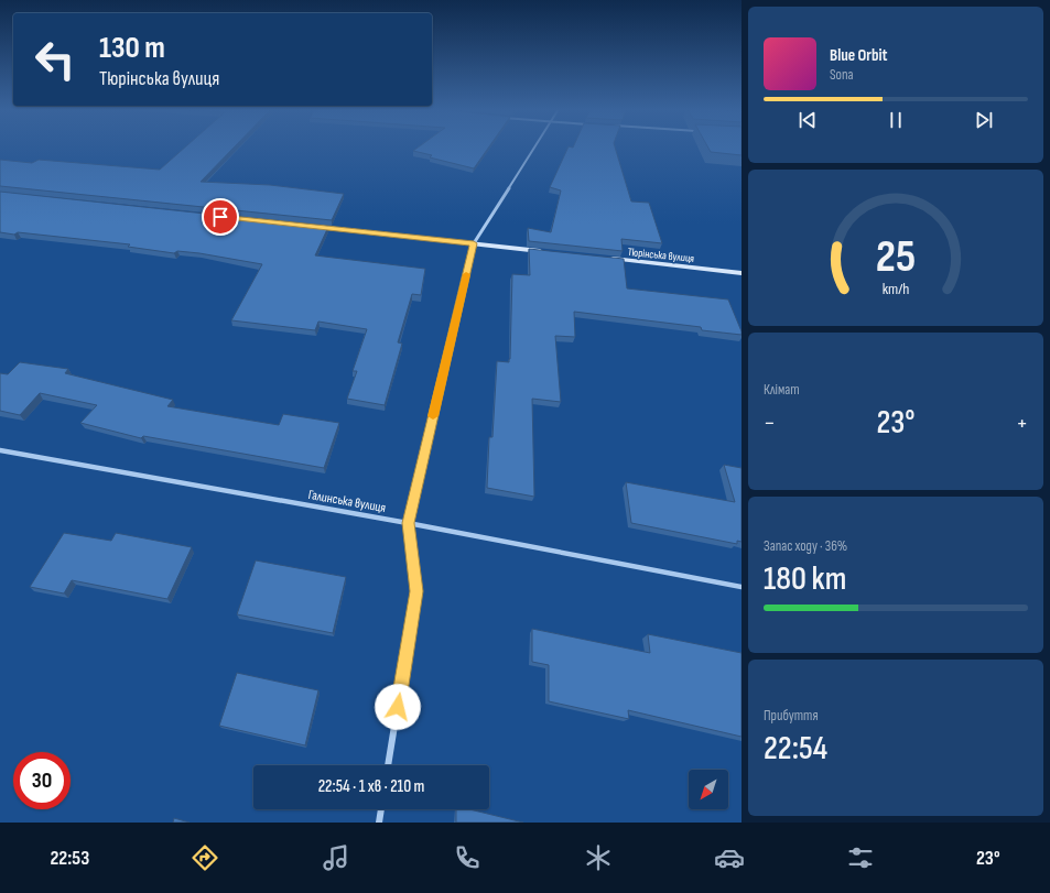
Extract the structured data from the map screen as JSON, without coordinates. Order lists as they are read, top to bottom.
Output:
{
  "streets": {
    "main road": ["Тюрінська вулиця"],
    "street": ["Галинська вулиця"]
  },
  "north": "bottom left",
  "page": {
    "turn": ["130 m", "Тюрінська вулиця"],
    "song": ["Blue Orbit", "Sona"],
    "tile": [
      "Клімат",
      ["Запас ходу · 36%", "180 km"],
      ["Прибуття", "22:54"]
    ],
    "heat": ["−", "23°", "+"],
    "limit": "30",
    "trip": "22:54 · 1 хв · 210 m",
    "tabs": ["22:53", "23°"],
    "gauge": ["25", "km/h"]
  }
}
